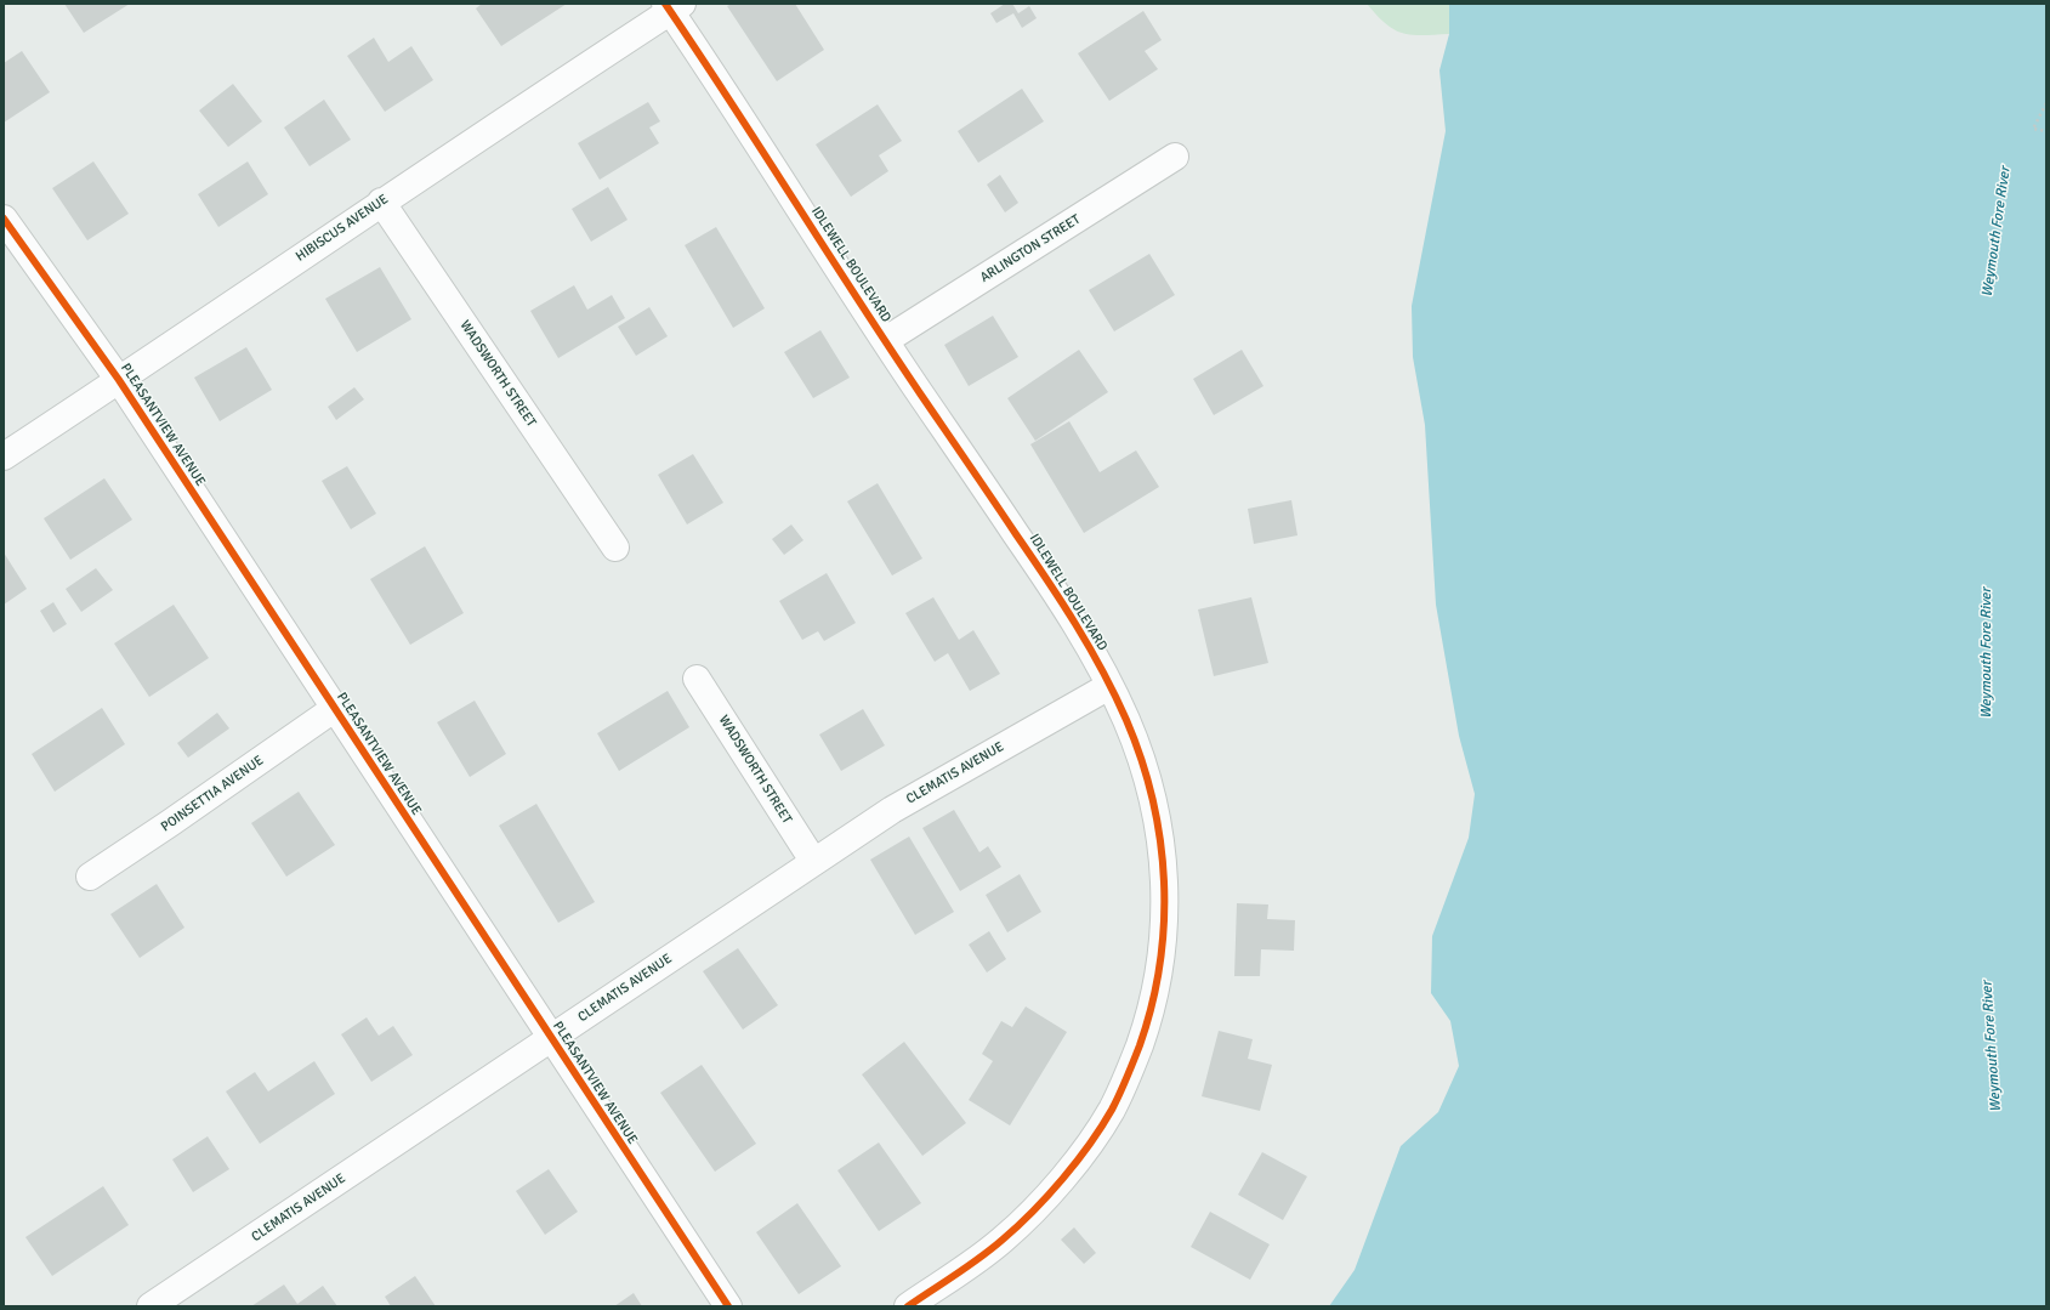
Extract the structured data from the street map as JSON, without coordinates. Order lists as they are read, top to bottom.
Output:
{
  "streets": {
    "street": [
      "HIBISCUS AVENUE",
      "ARLINGTON STREET",
      "IDLEWELL BOULEVARD",
      "WADSWORTH STREET",
      "PLEASANTVIEW AVENUE",
      "CLEMATIS AVENUE",
      "POINSETTIA AVENUE"
    ]
  },
  "crossings": [
    ["HIBISCUS AVENUE", "IDLEWELL BOULEVARD"],
    ["HIBISCUS AVENUE", "WADSWORTH STREET"],
    ["HIBISCUS AVENUE", "PLEASANTVIEW AVENUE"],
    ["ARLINGTON STREET", "IDLEWELL BOULEVARD"],
    ["IDLEWELL BOULEVARD", "CLEMATIS AVENUE"],
    ["WADSWORTH STREET", "CLEMATIS AVENUE"],
    ["PLEASANTVIEW AVENUE", "CLEMATIS AVENUE"],
    ["PLEASANTVIEW AVENUE", "POINSETTIA AVENUE"]
  ],
  "water": ["Weymouth Fore River"]
}
